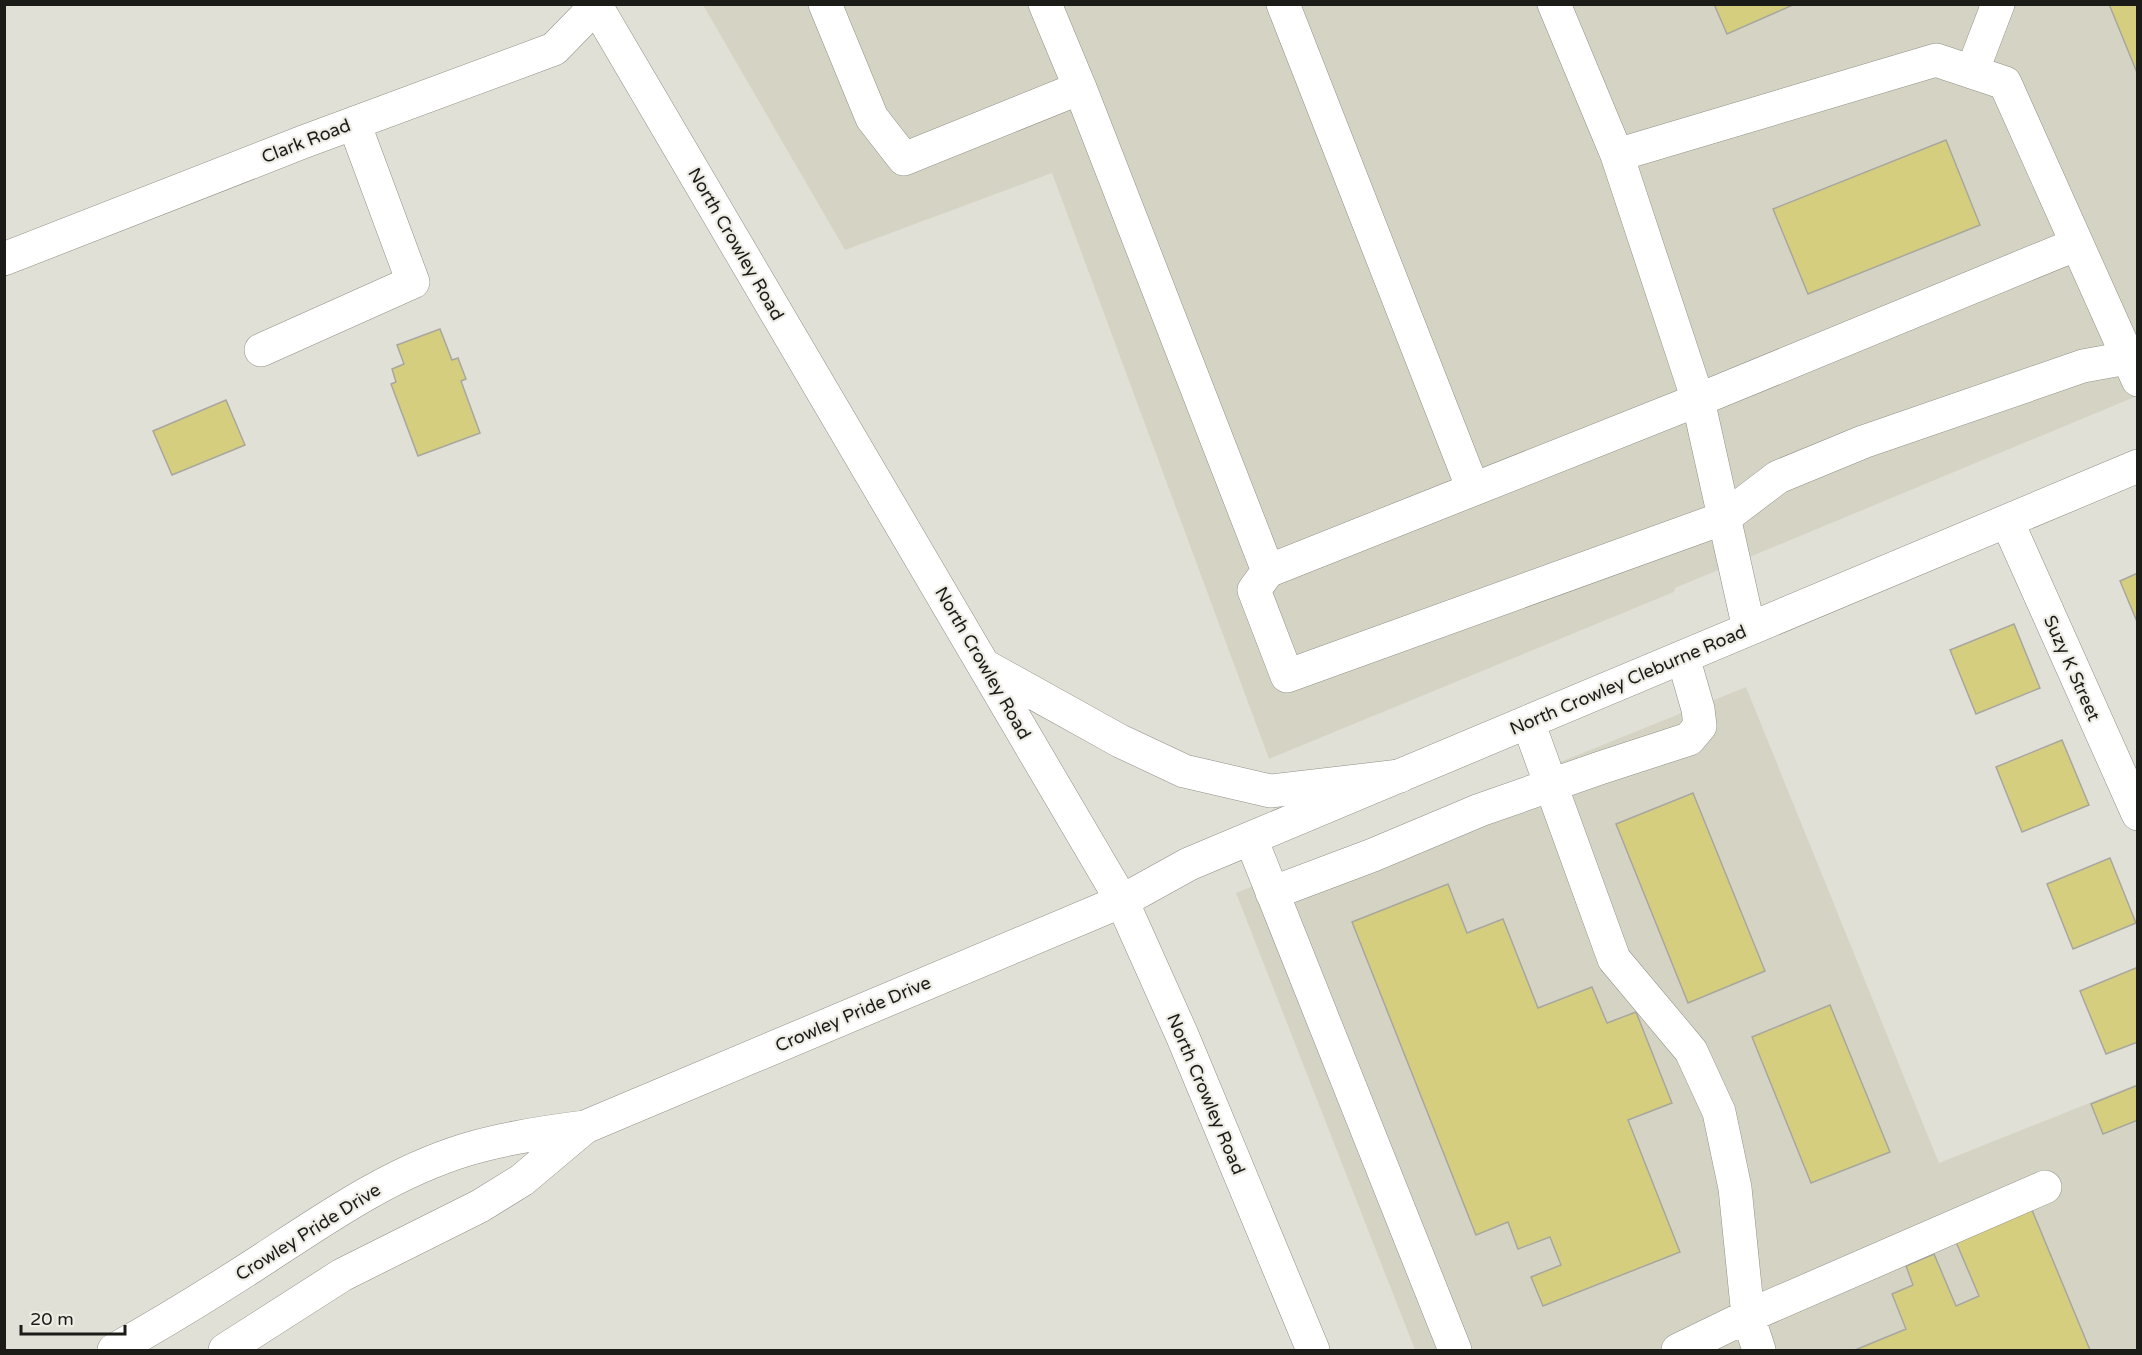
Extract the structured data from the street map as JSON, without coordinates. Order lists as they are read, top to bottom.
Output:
{
  "streets": {
    "street": [
      "Clark Road",
      "North Crowley Road",
      "Suzy K Street",
      "North Crowley Cleburne Road",
      "Crowley Pride Drive"
    ]
  },
  "crossings": [
    ["Clark Road", "North Crowley Road"],
    ["North Crowley Road", "North Crowley Cleburne Road"],
    ["North Crowley Road", "Crowley Pride Drive"],
    ["Suzy K Street", "North Crowley Cleburne Road"],
    ["North Crowley Cleburne Road", "Crowley Pride Drive"]
  ],
  "scale_bar": "20 m"
}
